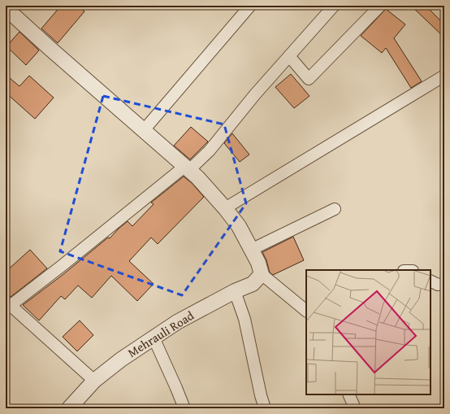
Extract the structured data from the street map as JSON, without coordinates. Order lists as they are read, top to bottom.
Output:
{
  "streets": {
    "street": ["Mehrauli Road"]
  }
}
